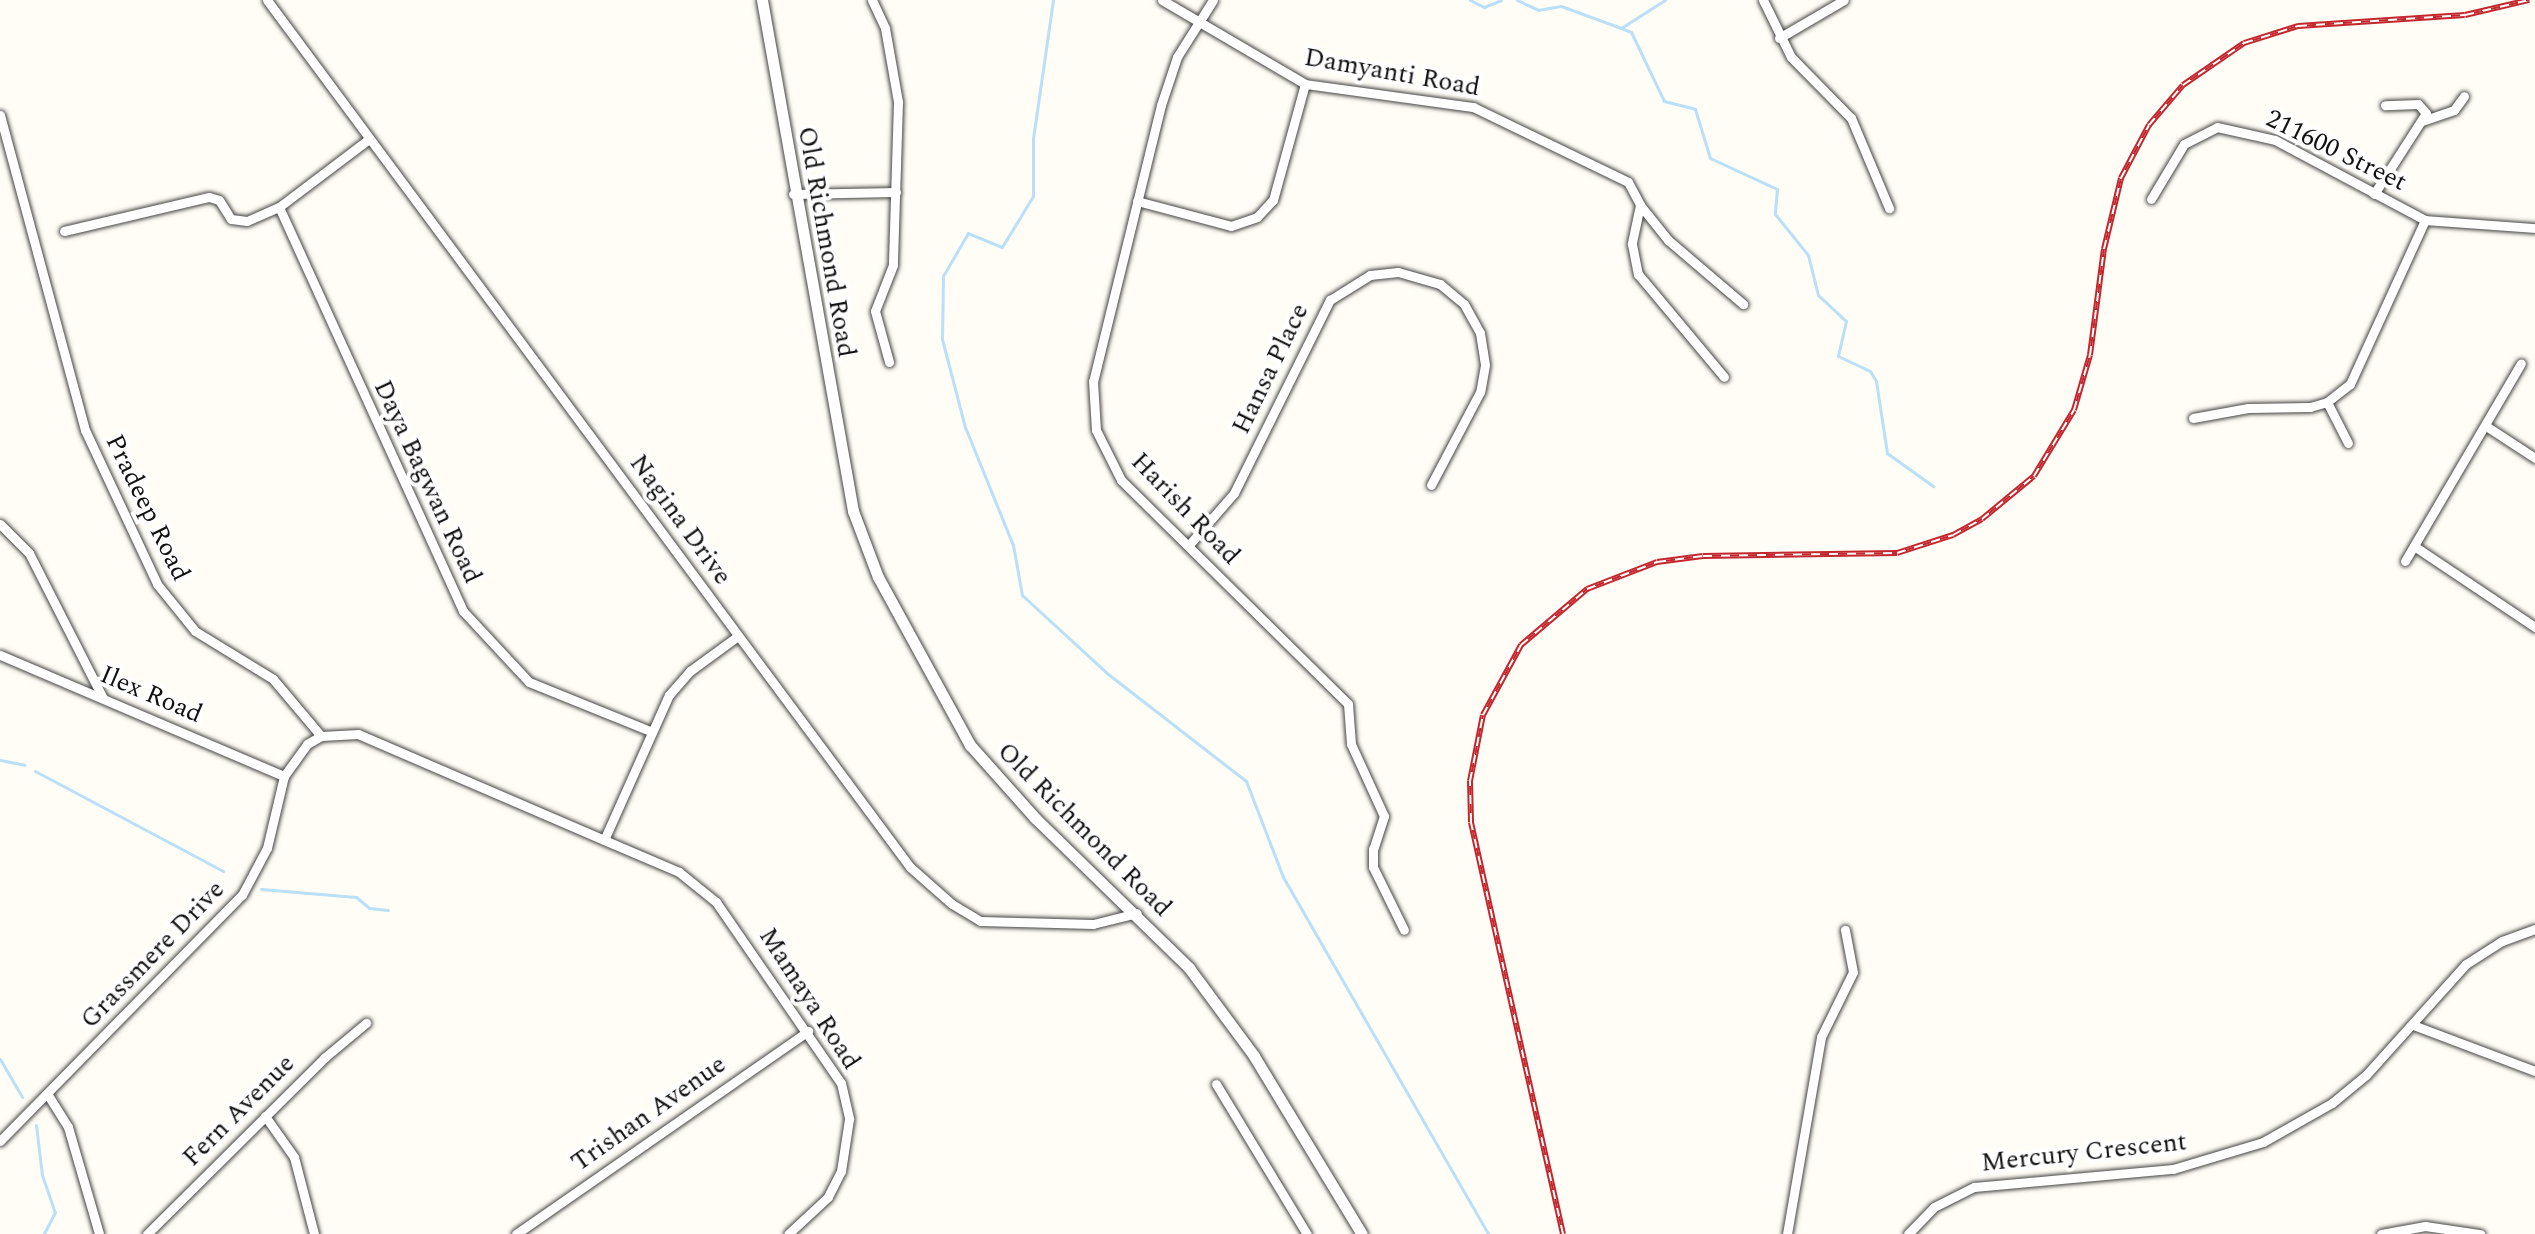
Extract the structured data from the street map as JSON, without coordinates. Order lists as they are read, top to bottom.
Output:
{
  "streets": {
    "street": [
      "Damyanti Road",
      "211600 Street",
      "Old Richmond Road",
      "Hansa Place",
      "Daya Bagwan Road",
      "Pradeep Road",
      "Harish Road",
      "Nagina Drive",
      "Ilex Road",
      "Grassmere Drive",
      "Mamaya Road",
      "Fern Avenue",
      "Trishan Avenue",
      "Mercury Crescent"
    ]
  },
  "crossings": [
    ["Damyanti Road", "Harish Road"],
    ["Old Richmond Road", "Nagina Drive"],
    ["Hansa Place", "Harish Road"],
    ["Pradeep Road", "Grassmere Drive"],
    ["Ilex Road", "Grassmere Drive"],
    ["Mamaya Road", "Trishan Avenue"]
  ]
}
